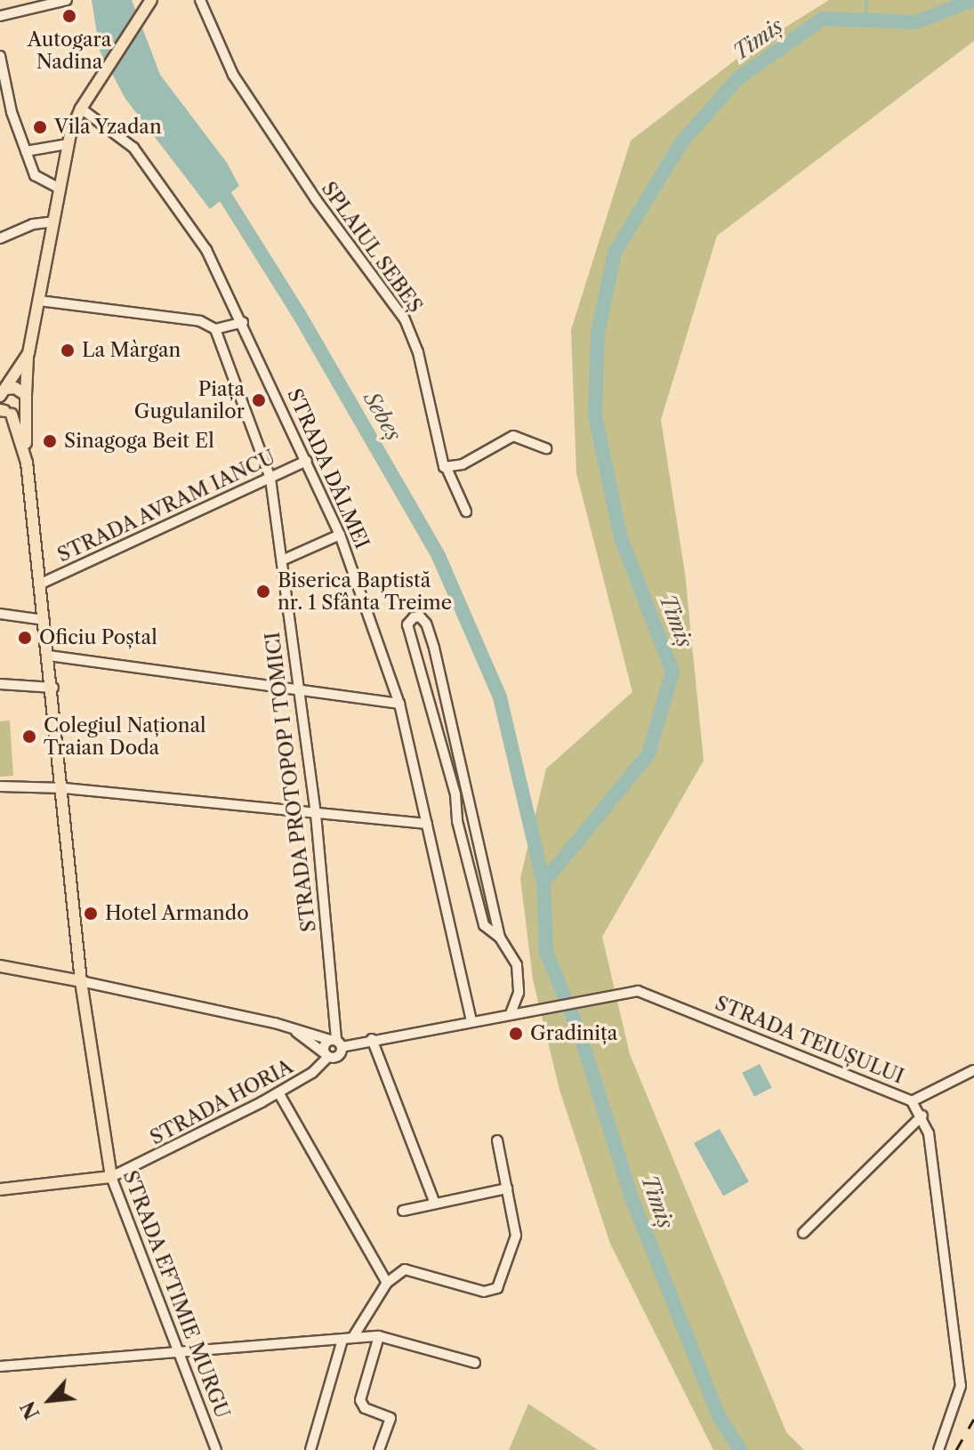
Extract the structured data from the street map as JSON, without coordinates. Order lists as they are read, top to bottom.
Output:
{
  "streets": {
    "main road": ["STRADA HORIA", "STRADA EFTIMIE MURGU"],
    "street": [
      "SPLAIUL SEBEȘ",
      "STRADA DÂLMEI",
      "STRADA AVRAM IANCU",
      "STRADA PROTOPOP I TOMICI",
      "STRADA TEIUȘULUI"
    ]
  },
  "crossings": [
    ["STRADA DÂLMEI", "STRADA AVRAM IANCU"],
    ["STRADA DÂLMEI", "STRADA TEIUȘULUI"],
    ["STRADA AVRAM IANCU", "STRADA PROTOPOP I TOMICI"],
    ["STRADA AVRAM IANCU", "STRADA EFTIMIE MURGU"],
    ["STRADA PROTOPOP I TOMICI", "STRADA TEIUȘULUI"],
    ["STRADA PROTOPOP I TOMICI", "STRADA HORIA"],
    ["STRADA TEIUȘULUI", "STRADA HORIA"],
    ["STRADA HORIA", "STRADA EFTIMIE MURGU"]
  ],
  "water": ["Timiș", "Sebeș"],
  "places": [
    "Autogara Nadina",
    "Vila Yzadan",
    "La Màrgan",
    "Piața Gugulanilor",
    "Sinagoga Beit El",
    "Biserica Baptistă nr. 1 Sfânta Treime",
    "Oficiu Poștal",
    "Colegiul Național Traian Doda",
    "Hotel Armando",
    "Gradinița"
  ],
  "north": "bottom left"
}
